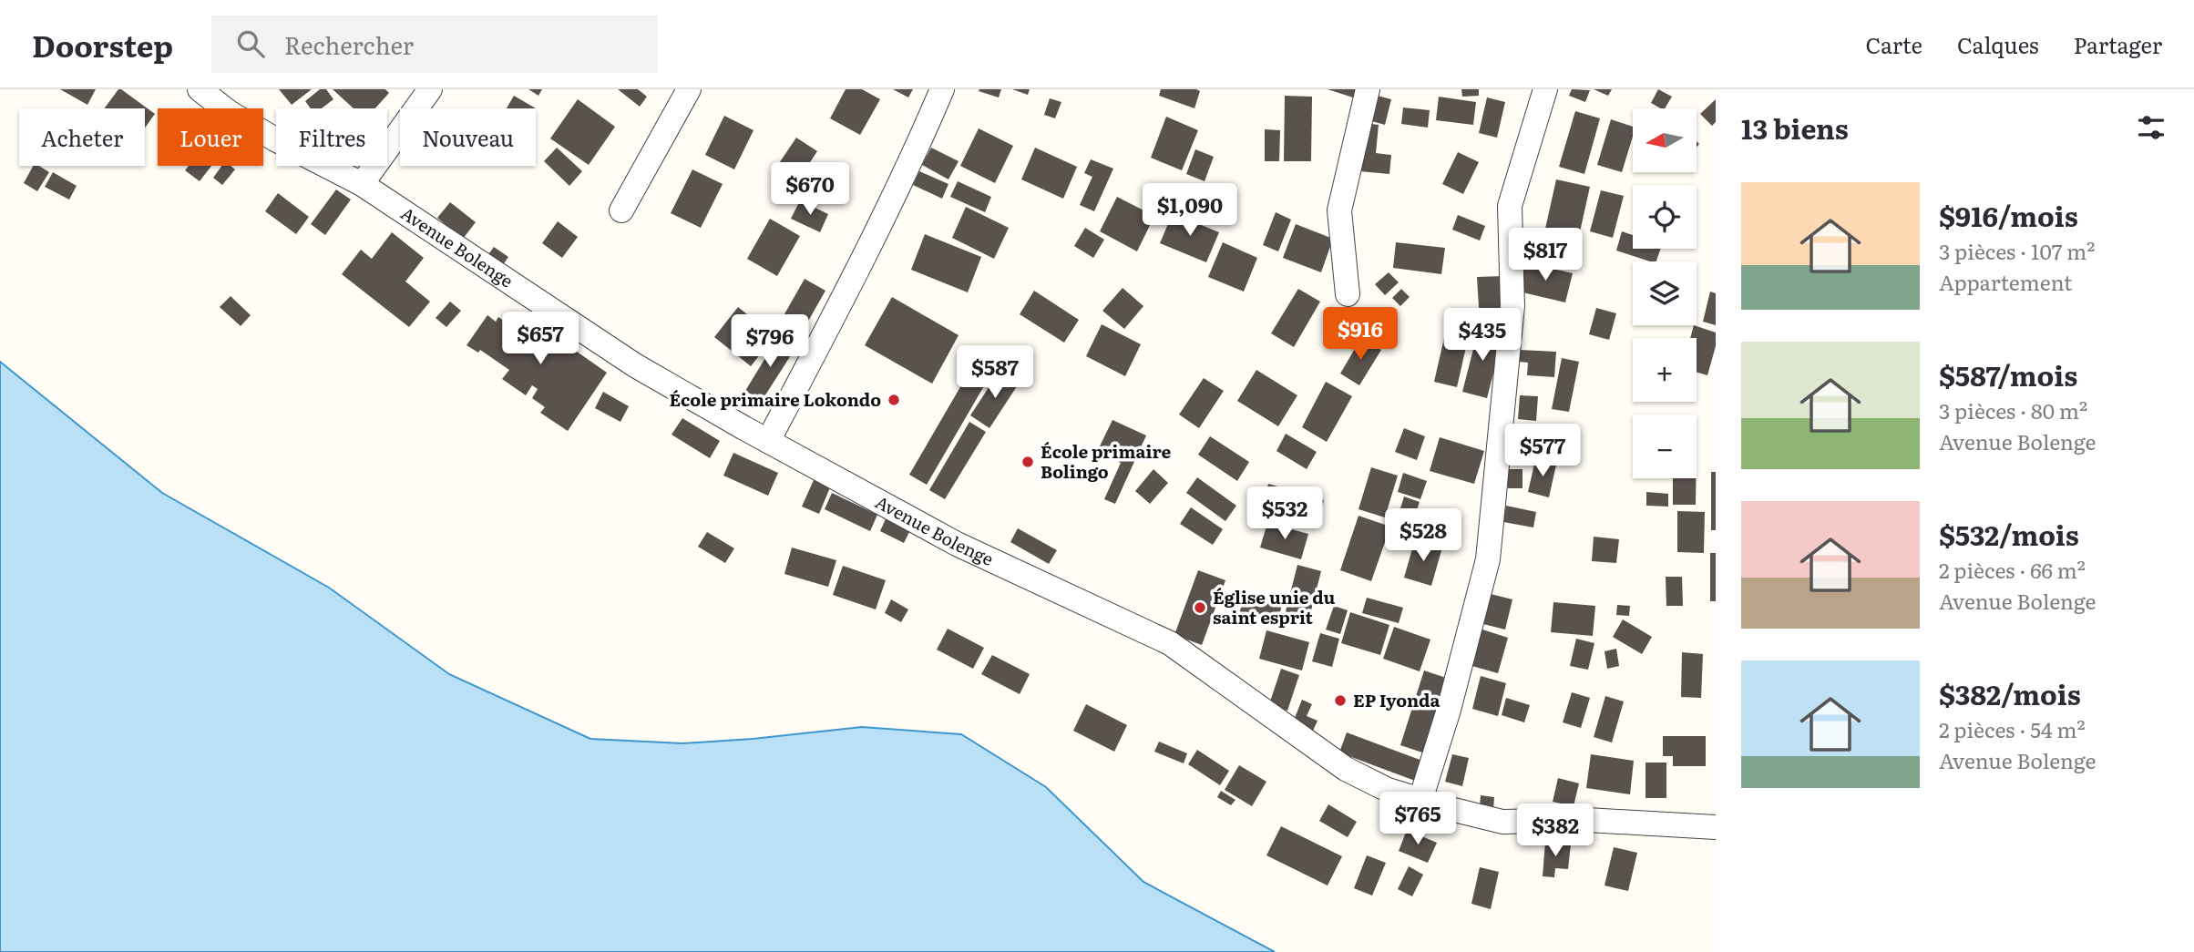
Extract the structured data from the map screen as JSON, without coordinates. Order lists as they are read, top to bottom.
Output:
{
  "streets": {
    "street": ["Avenue Bolenge"]
  },
  "places": [
    "École primaire Lokondo",
    "École primaire Bolingo",
    "Église unie du saint esprit",
    "EP Iyonda"
  ],
  "north": "left",
  "page": {
    "header": "Doorstep",
    "search": "Rechercher",
    "nav": ["Carte", "Calques", "Partager"],
    "heading": "13 biens",
    "map_buttons": ["+", "−"],
    "chip": [
      "Acheter",
      "Louer",
      "Filtres",
      "Nouveau"
    ],
    "price": [
      "$670",
      "$1,090",
      "$817",
      "$916",
      "$435",
      "$657",
      "$796",
      "$587",
      "$577",
      "$532",
      "$528",
      "$765",
      "$382"
    ],
    "list": [
      {
        "name": "$916/mois",
        "note": "3 pièces · 107 m² · Appartement"
      },
      {
        "name": "$587/mois",
        "note": "3 pièces · 80 m² · Avenue Bolenge"
      },
      {
        "name": "$532/mois",
        "note": "2 pièces · 66 m² · Avenue Bolenge"
      },
      {
        "name": "$382/mois",
        "note": "2 pièces · 54 m² · Avenue Bolenge"
      }
    ]
  }
}
